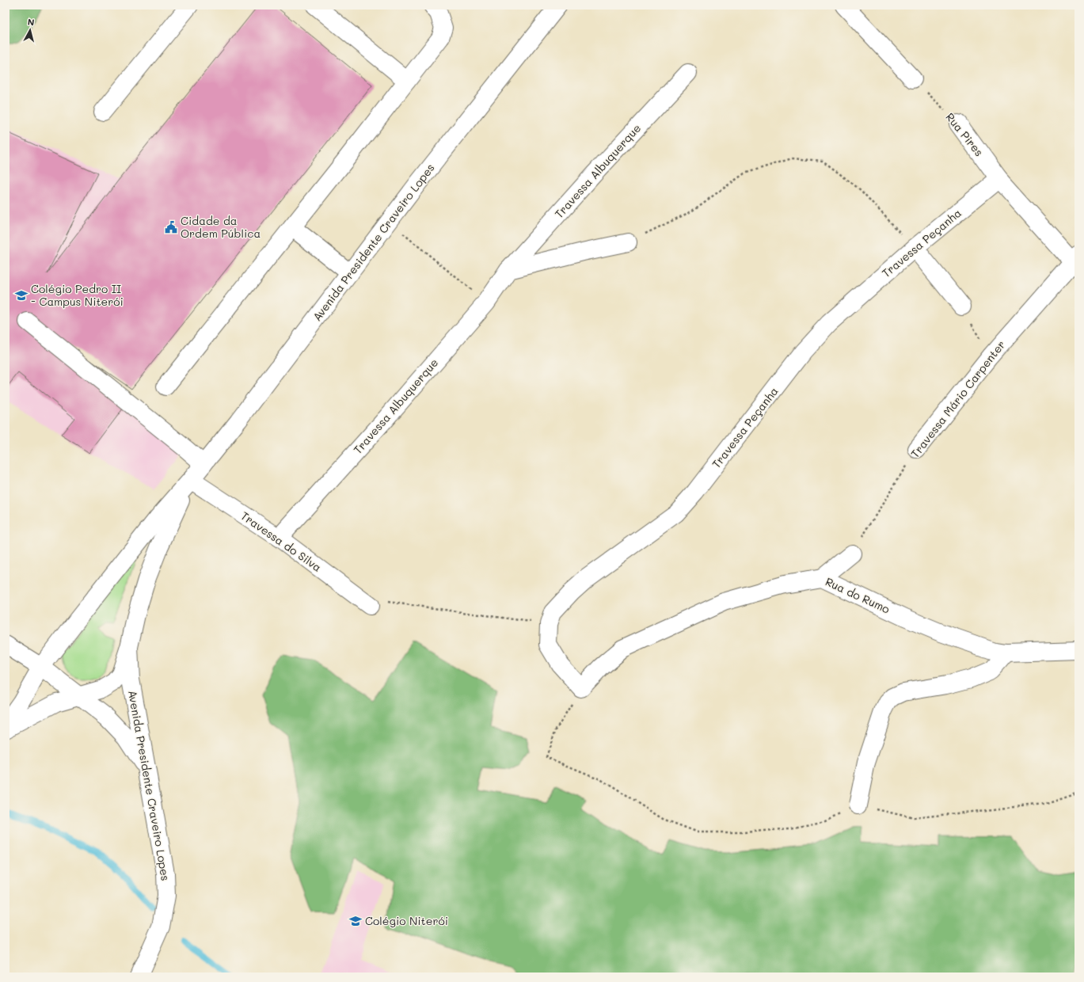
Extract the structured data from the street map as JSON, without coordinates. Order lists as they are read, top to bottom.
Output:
{
  "streets": {
    "street": [
      "Rua Pires",
      "Travessa Albuquerque",
      "Avenida Presidente Craveiro Lopes",
      "Travessa Peçanha",
      "Travessa Mário Carpenter",
      "Travessa do Silva",
      "Rua do Rumo"
    ]
  },
  "crossings": [
    ["Rua Pires", "Travessa Peçanha"],
    ["Rua Pires", "Travessa Mário Carpenter"],
    ["Travessa Albuquerque", "Travessa do Silva"],
    ["Avenida Presidente Craveiro Lopes", "Travessa do Silva"],
    ["Travessa Peçanha", "Rua do Rumo"]
  ],
  "places": {
    "public building": ["Cidade da Ordem Pública"],
    "school or university": ["Colégio Pedro II - Campus Niterói", "Colégio Niterói"]
  },
  "north": "top"
}
